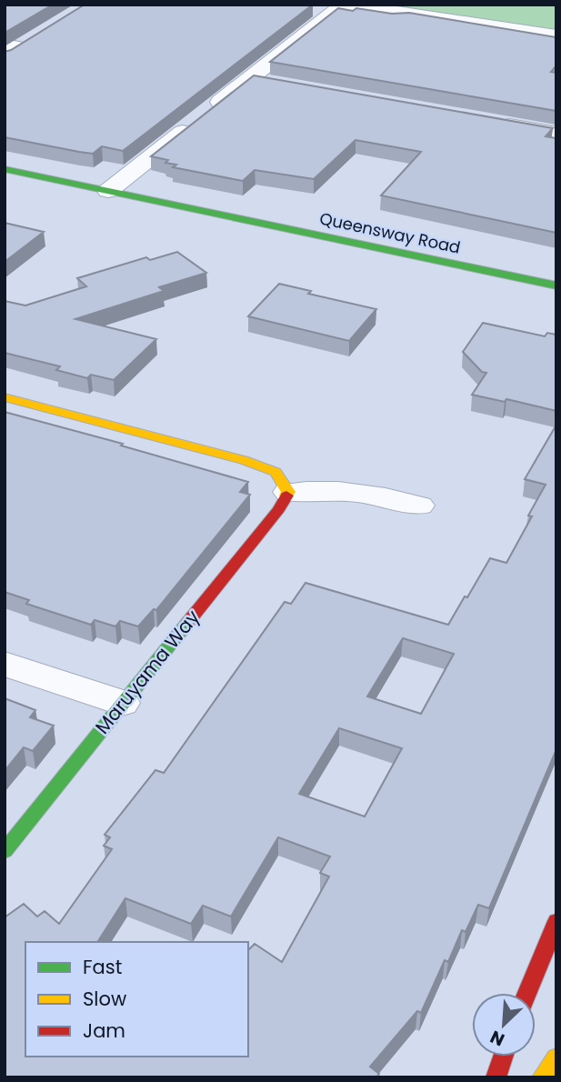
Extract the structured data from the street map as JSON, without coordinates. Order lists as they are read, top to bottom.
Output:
{
  "streets": {
    "street": ["Queensway Road", "Maruyama Way"]
  },
  "legend": ["Fast", "Slow", "Jam"],
  "north": "bottom left"
}
